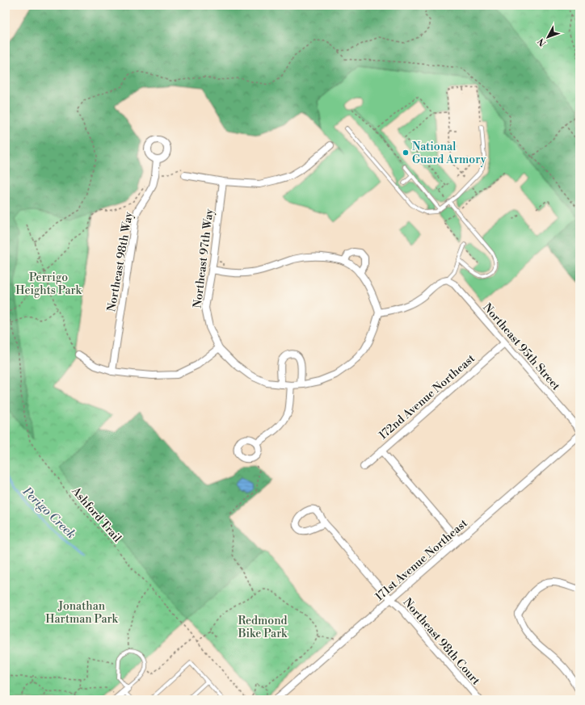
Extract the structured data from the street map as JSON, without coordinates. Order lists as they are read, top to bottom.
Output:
{
  "streets": {
    "street": [
      "Northeast 97th Way",
      "Northeast 98th Way",
      "Northeast 95th Street",
      "172nd Avenue Northeast",
      "171st Avenue Northeast",
      "Northeast 98th Court"
    ],
    "path": ["Ashford Trail"]
  },
  "crossings": [
    ["Northeast 95th Street", "172nd Avenue Northeast"],
    ["171st Avenue Northeast", "Northeast 98th Court"]
  ],
  "water": ["Perigo Creek"],
  "parks": ["Perrigo Heights Park", "Jonathan Hartman Park", "Redmond Bike Park"],
  "places": ["National Guard Armory"],
  "north": "bottom left"
}
